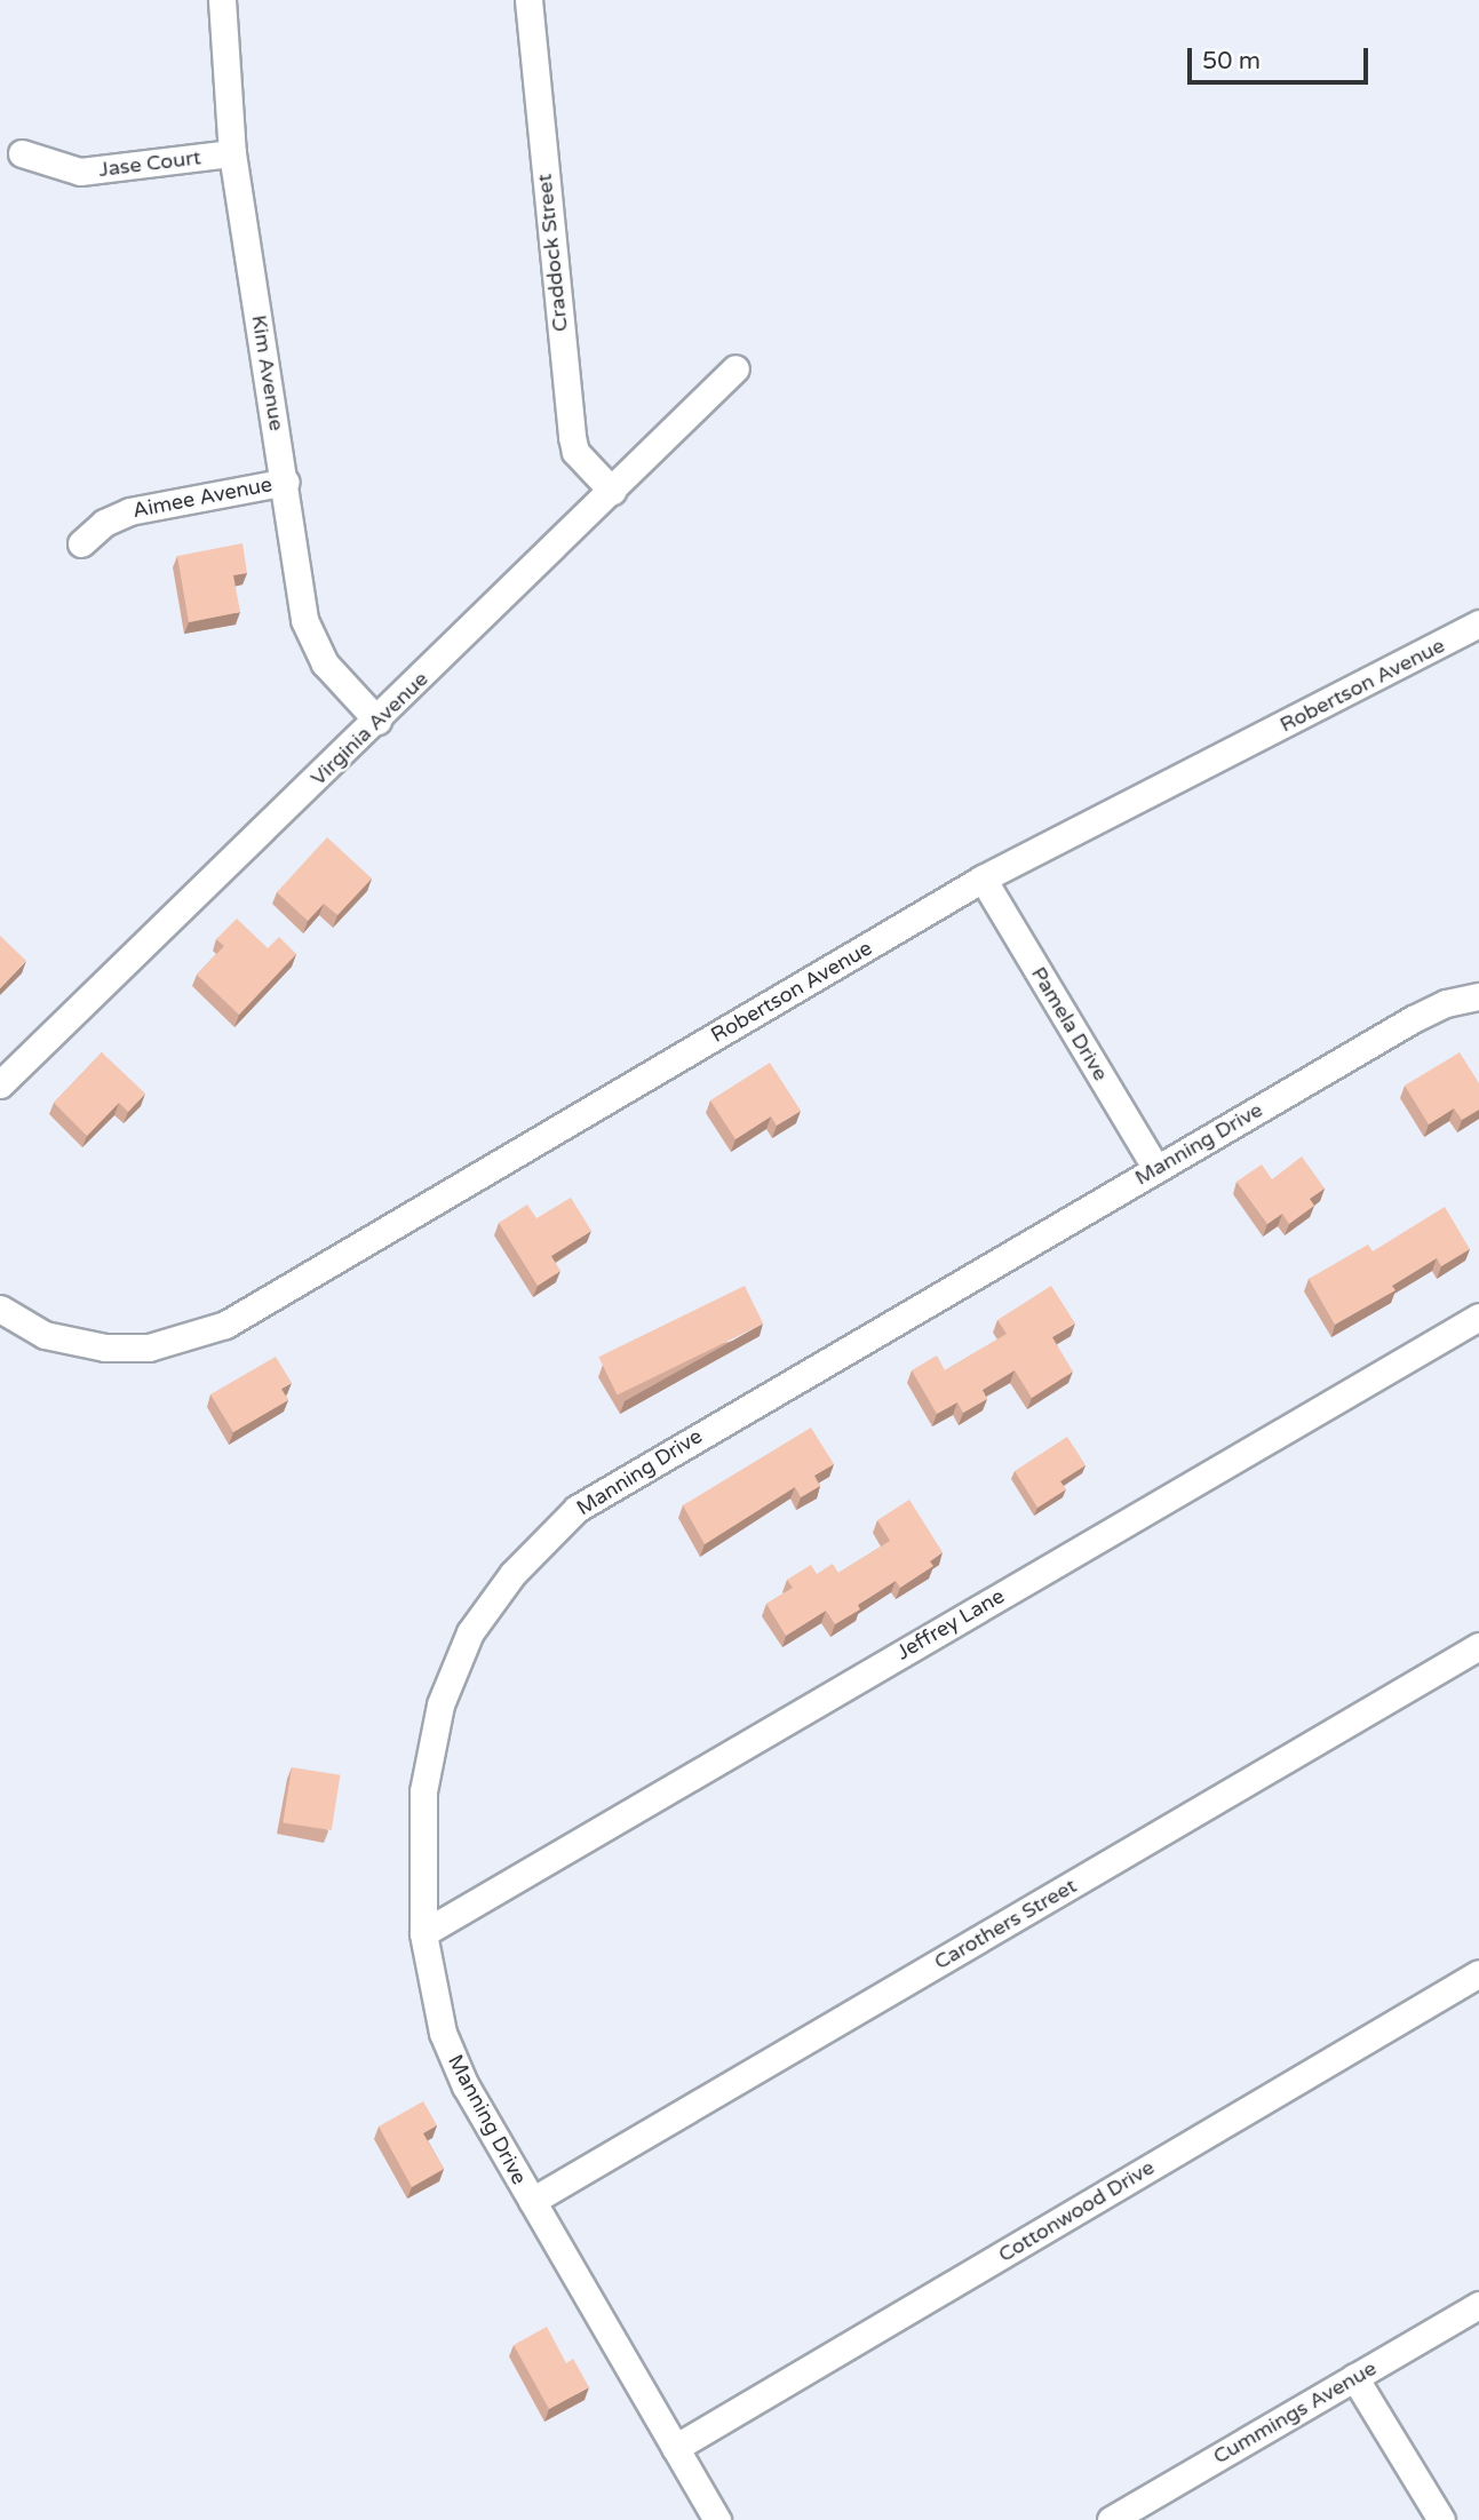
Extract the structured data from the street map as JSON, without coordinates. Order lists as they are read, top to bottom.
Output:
{
  "streets": {
    "street": [
      "Jase Court",
      "Craddock Street",
      "Kim Avenue",
      "Aimee Avenue",
      "Robertson Avenue",
      "Virginia Avenue",
      "Pamela Drive",
      "Manning Drive",
      "Jeffrey Lane",
      "Carothers Street",
      "Cottonwood Drive",
      "Cummings Avenue"
    ]
  },
  "crossings": [
    ["Jase Court", "Kim Avenue"],
    ["Craddock Street", "Virginia Avenue"],
    ["Kim Avenue", "Aimee Avenue"],
    ["Kim Avenue", "Virginia Avenue"],
    ["Robertson Avenue", "Pamela Drive"],
    ["Pamela Drive", "Manning Drive"],
    ["Manning Drive", "Jeffrey Lane"],
    ["Manning Drive", "Carothers Street"],
    ["Manning Drive", "Cottonwood Drive"]
  ],
  "scale_bar": "50 m"
}
